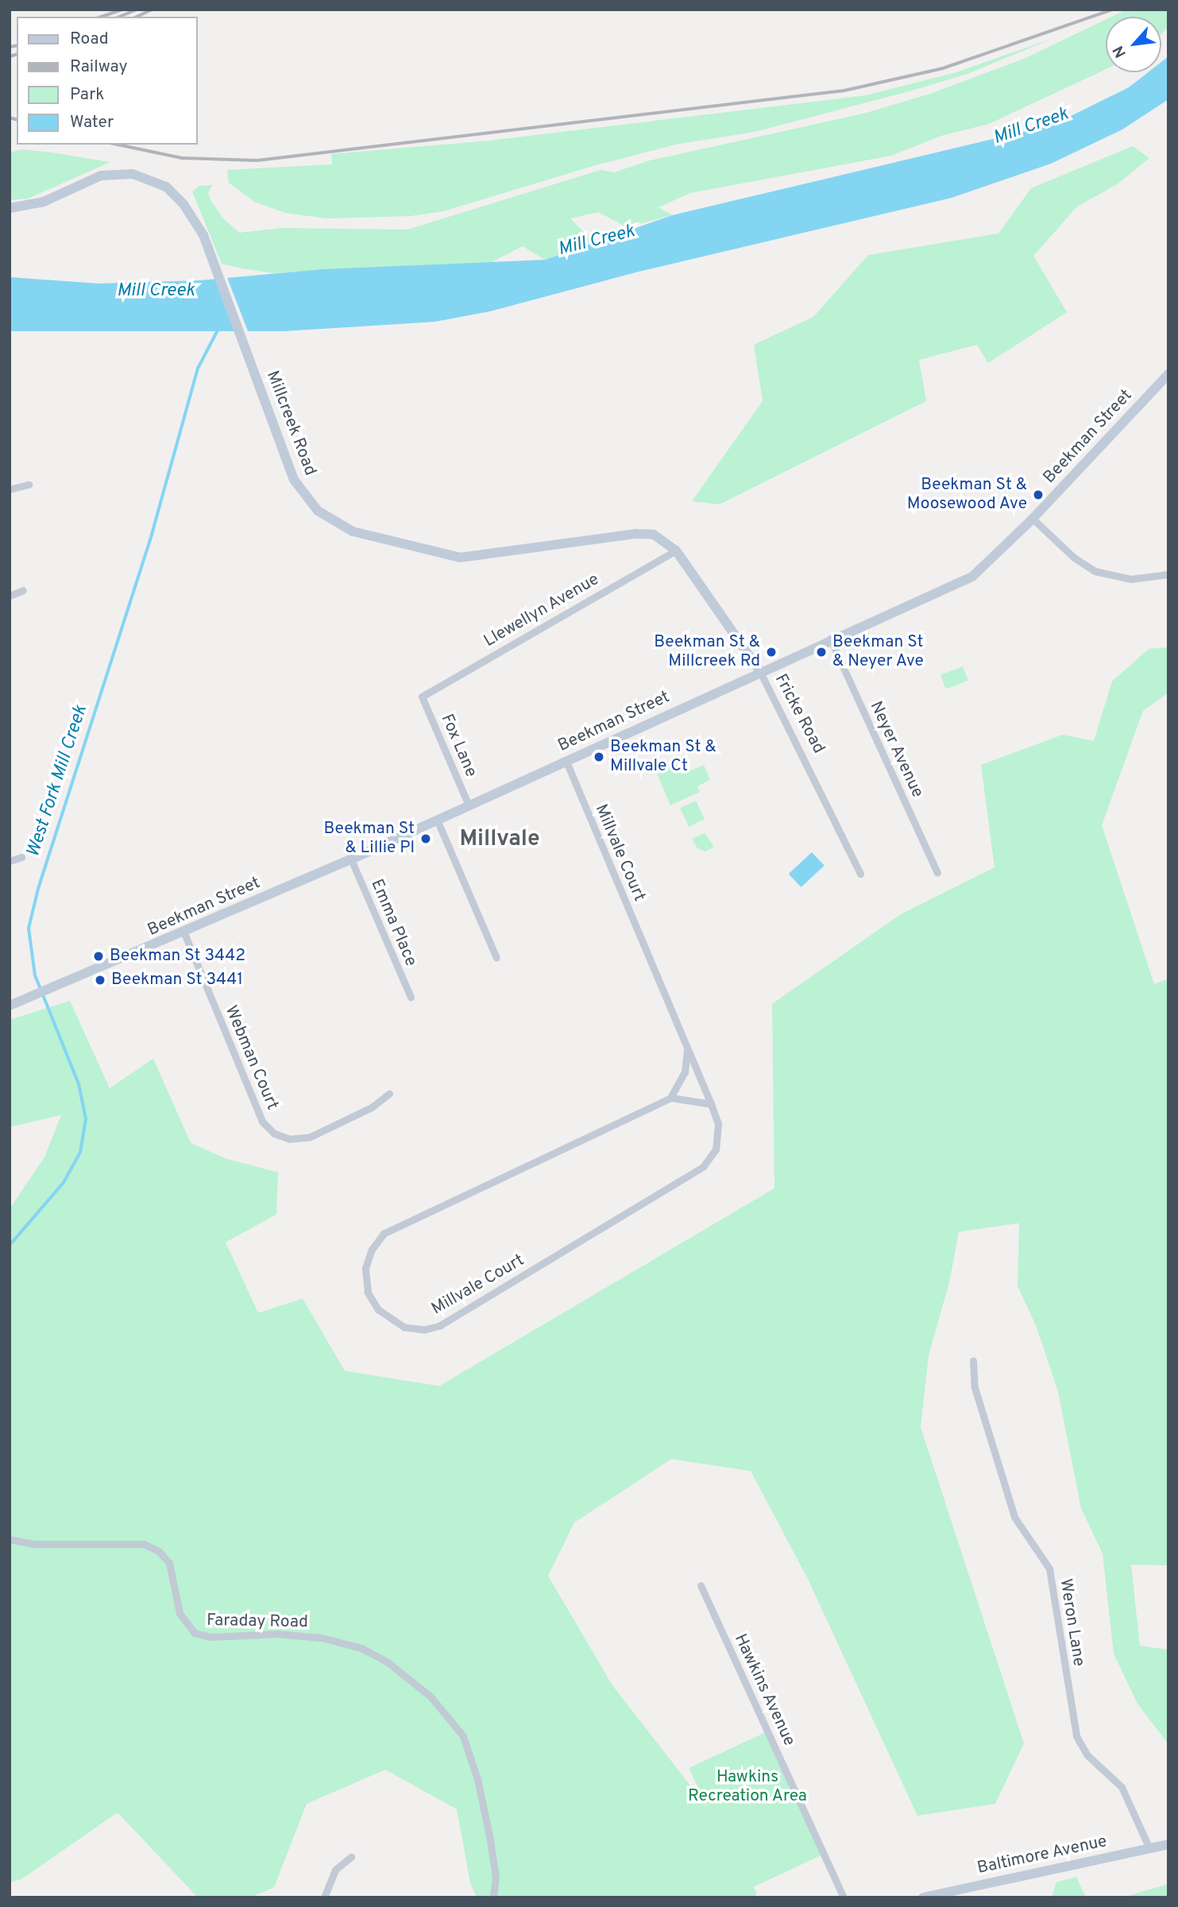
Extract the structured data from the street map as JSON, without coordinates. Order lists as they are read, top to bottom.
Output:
{
  "streets": {
    "main road": [
      "Millcreek Road",
      "Beekman Street",
      "Fricke Road",
      "Baltimore Avenue"
    ],
    "street": [
      "Llewellyn Avenue",
      "Fox Lane",
      "Neyer Avenue",
      "Millvale Court",
      "Emma Place",
      "Webman Court",
      "Faraday Road",
      "Weron Lane",
      "Hawkins Avenue"
    ]
  },
  "crossings": [
    ["Millcreek Road", "Llewellyn Avenue"],
    ["Millcreek Road", "Fricke Road"],
    ["Beekman Street", "Fricke Road"],
    ["Beekman Street", "Fox Lane"],
    ["Beekman Street", "Neyer Avenue"],
    ["Beekman Street", "Millvale Court"],
    ["Beekman Street", "Emma Place"],
    ["Beekman Street", "Webman Court"],
    ["Llewellyn Avenue", "Fricke Road"],
    ["Llewellyn Avenue", "Fox Lane"],
    ["Weron Lane", "Baltimore Avenue"]
  ],
  "districts": ["Millvale"],
  "water": ["Mill Creek", "West Fork Mill Creek"],
  "parks": ["Hawkins Recreation Area"],
  "places": [
    "Beekman St & Moosewood Ave",
    "Beekman St & Millcreek Rd",
    "Beekman St & Neyer Ave",
    "Beekman St & Millvale Ct",
    "Beekman St & Lillie Pl",
    "Beekman St 3442",
    "Beekman St 3441"
  ],
  "legend": [
    "Road",
    "Railway",
    "Park",
    "Water"
  ],
  "north": "bottom left"
}
